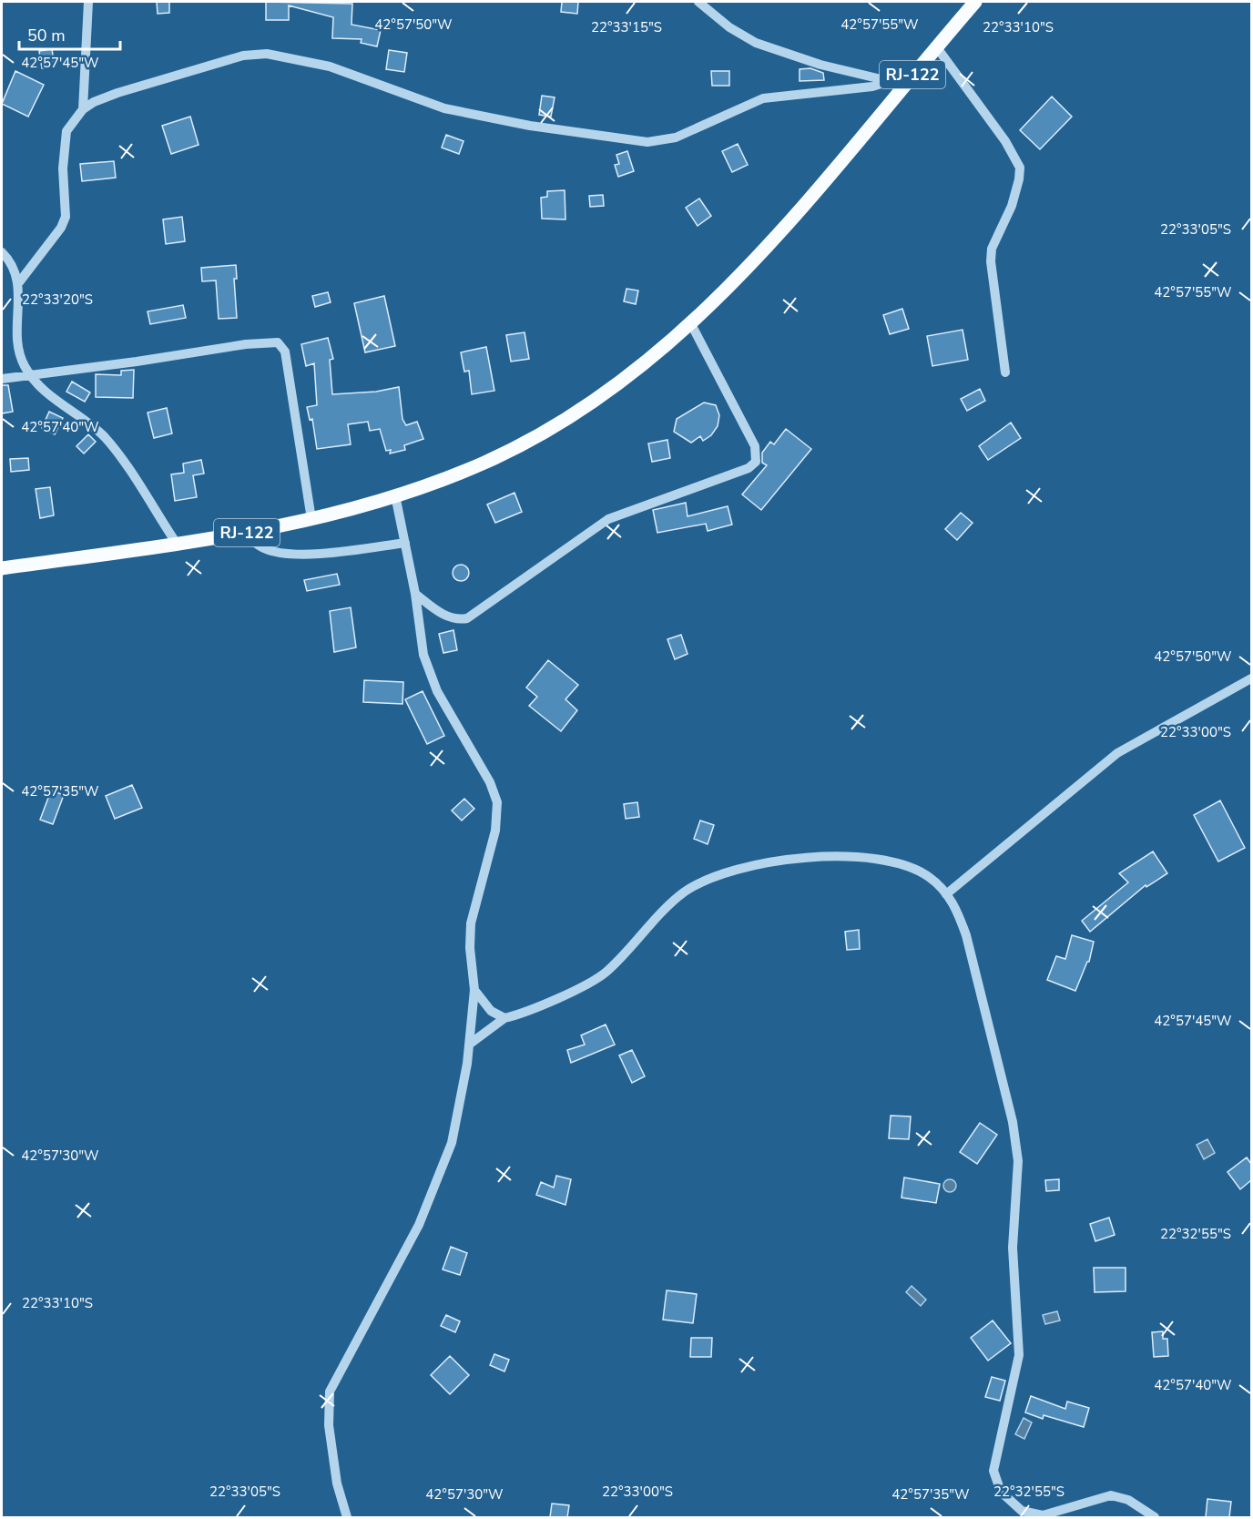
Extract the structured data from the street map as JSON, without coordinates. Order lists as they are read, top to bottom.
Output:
{
  "streets": {
    "main road": ["RJ-122"]
  },
  "scale_bar": "50 m",
  "coordinates": [
    "42°57'50\"W",
    "42°57'55\"W",
    "22°33'15\"S",
    "22°33'10\"S",
    "42°57'45\"W",
    "22°33'05\"S",
    "22°33'20\"S",
    "42°57'40\"W",
    "22°33'00\"S",
    "42°57'35\"W",
    "42°57'30\"W",
    "22°32'55\"S"
  ]
}
